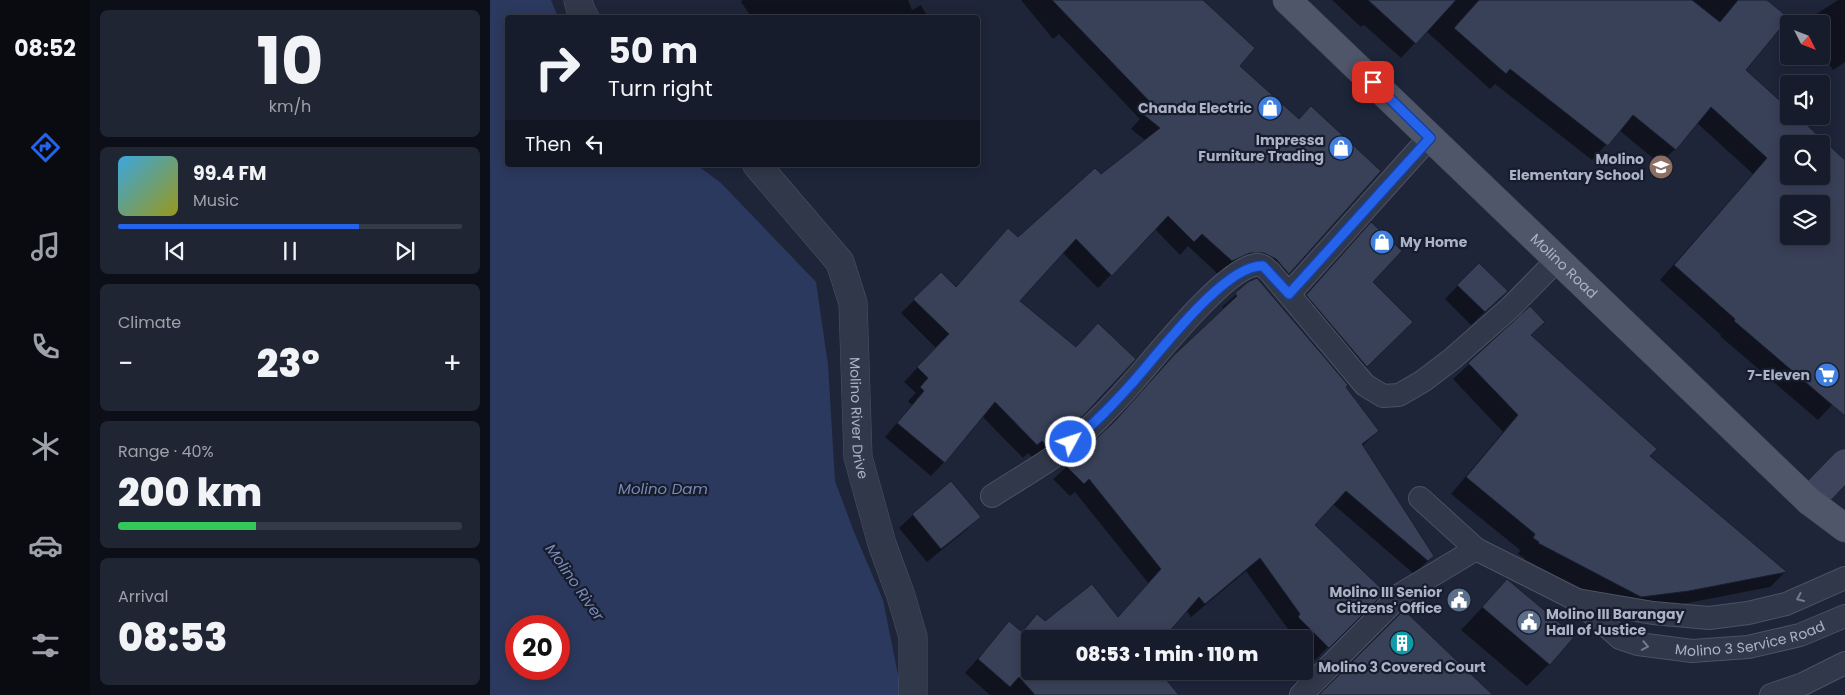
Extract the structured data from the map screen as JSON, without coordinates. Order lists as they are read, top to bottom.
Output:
{
  "streets": {
    "main road": ["Molino Road"],
    "street": ["Molino River Drive"],
    "lane": ["Molino 3 Service Road"]
  },
  "water": ["Molino Dam", "Molino River"],
  "places": {
    "shop": ["Chanda Electric", "Impressa Furniture Trading", "My Home"],
    "school or university": ["Molino Elementary School"],
    "supermarket": ["7-Eleven"],
    "public building": ["Molino III Senior Citizens' Office", "Molino III Barangay Hall of Justice"],
    "building": ["Molino 3 Covered Court"]
  },
  "north": "bottom right",
  "page": {
    "tabs": "08:52",
    "tile": [
      ["10", "km/h"],
      "Climate",
      ["Range · 40%", "200 km"],
      ["Arrival", "08:53"]
    ],
    "turn": ["50 m", "Turn right"],
    "then": "Then",
    "song": ["99.4 FM", "Music"],
    "heat": ["−", "23°", "+"],
    "limit": "20",
    "trip": "08:53 · 1 min · 110 m"
  }
}
